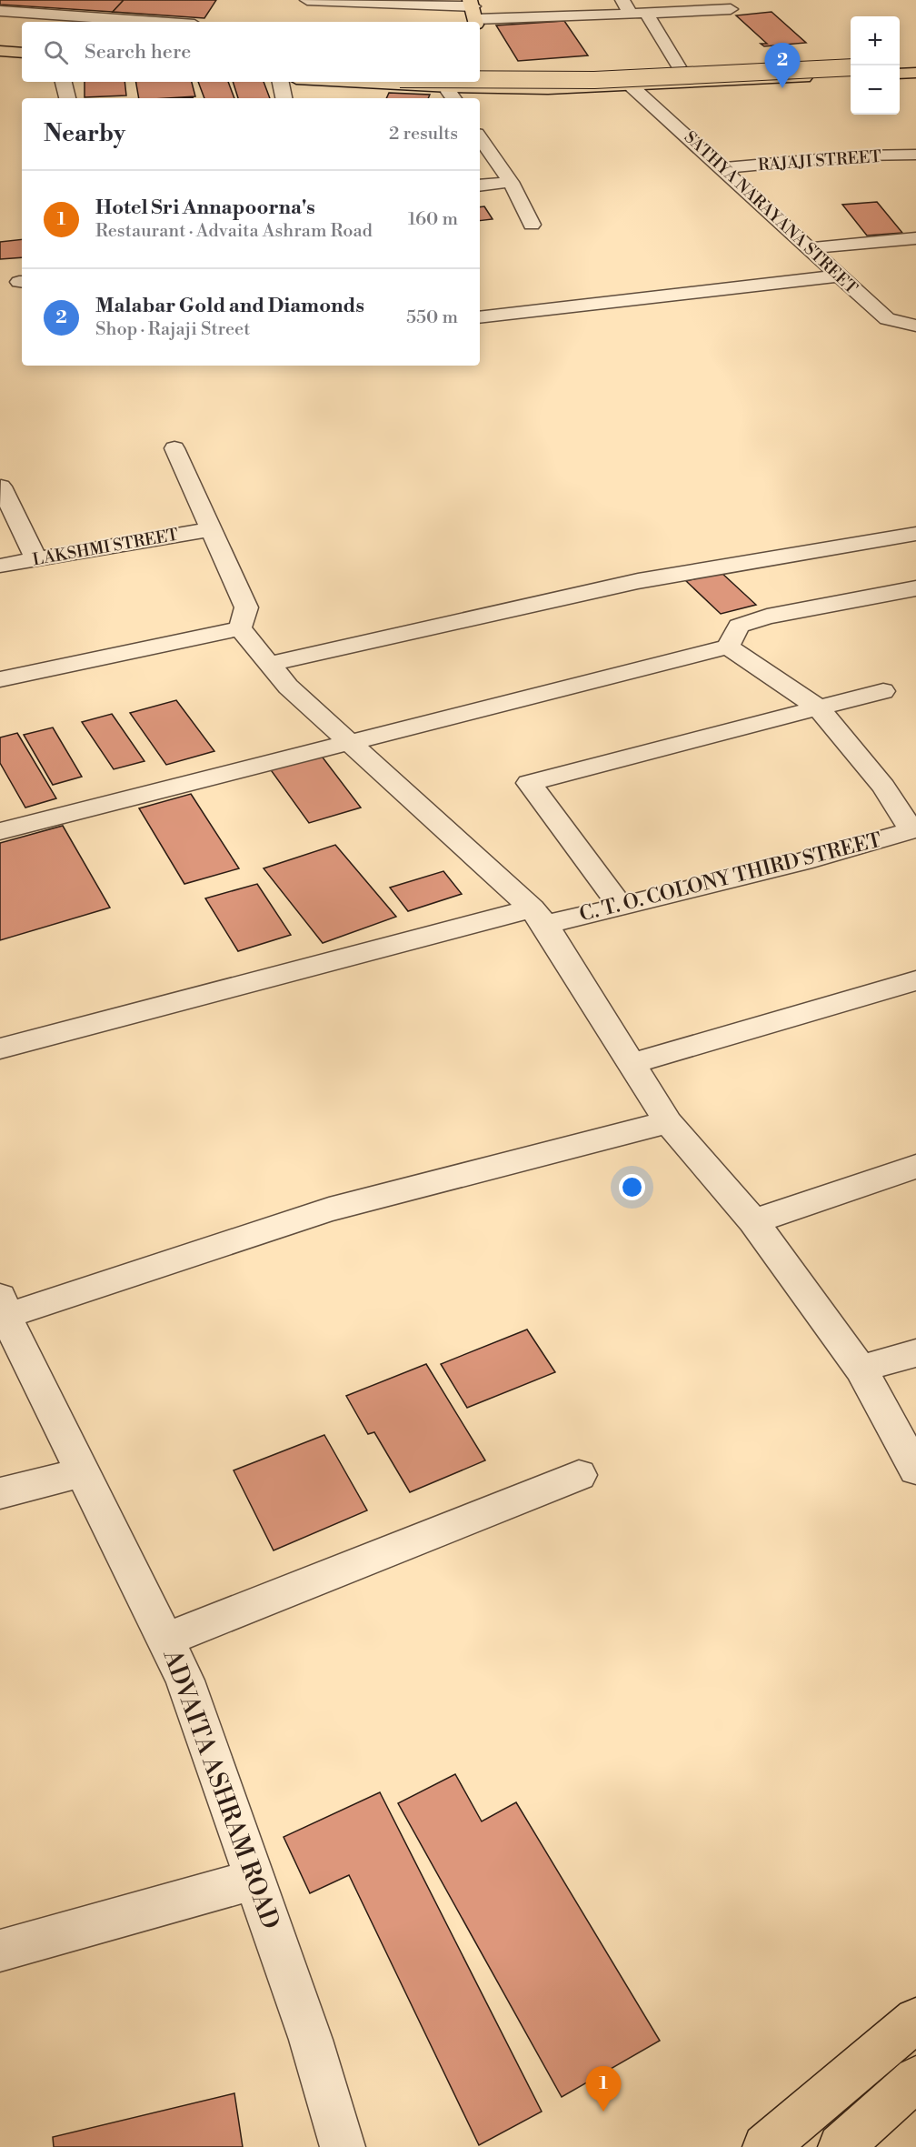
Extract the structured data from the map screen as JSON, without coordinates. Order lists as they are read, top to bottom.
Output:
{
  "streets": {
    "street": [
      "RAJAJI STREET",
      "SATHYA NARAYANA STREET",
      "LAKSHMI STREET",
      "C. T. O. COLONY THIRD STREET",
      "ADVAITA ASHRAM ROAD"
    ]
  },
  "crossings": [
    ["RAJAJI STREET", "SATHYA NARAYANA STREET"]
  ],
  "page": {
    "map_buttons": ["+", "−"],
    "search": "Search here",
    "pins": ["2", "1"],
    "heading": ["Nearby", "2 results"],
    "list": [
      {
        "mark": "1",
        "name": "Hotel Sri Annapoorna's",
        "note": "Restaurant · Advaita Ashram Road",
        "value": "160 m"
      },
      {
        "mark": "2",
        "name": "Malabar Gold and Diamonds",
        "note": "Shop · Rajaji Street",
        "value": "550 m"
      }
    ]
  }
}
